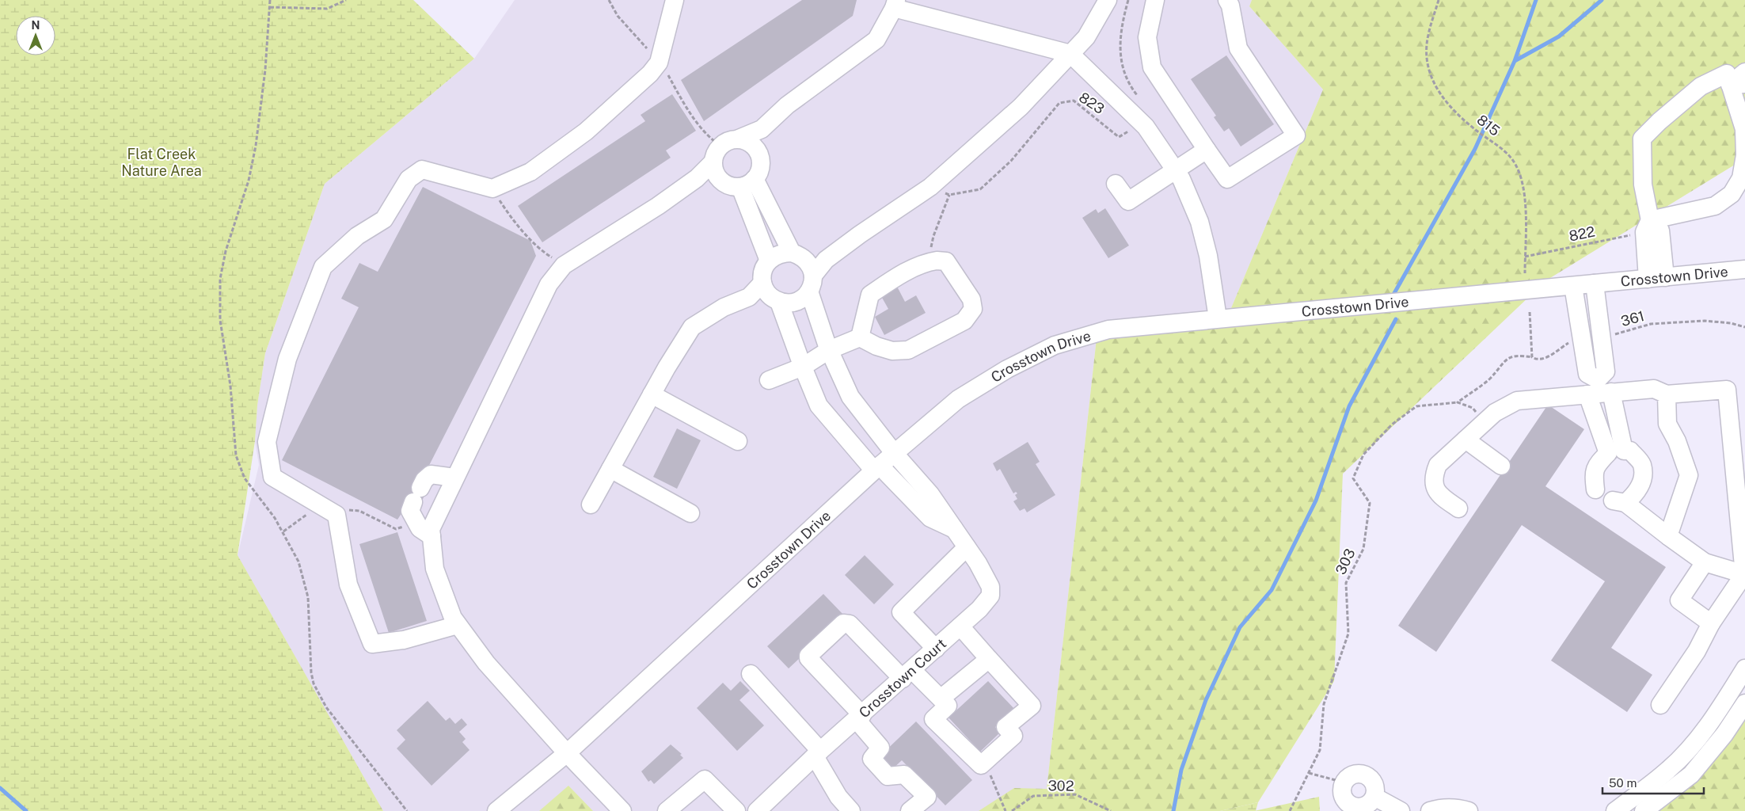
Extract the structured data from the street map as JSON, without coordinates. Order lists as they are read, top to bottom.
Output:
{
  "streets": {
    "street": ["Crosstown Drive", "Crosstown Court"],
    "path": [
      "823",
      "815",
      "822",
      "361",
      "303",
      "302"
    ]
  },
  "crossings": [
    ["815", "822"],
    ["Crosstown Drive", "Crosstown Court"]
  ],
  "parks": ["Flat Creek Nature Area"],
  "scale_bar": "50 m",
  "north": "top"
}
